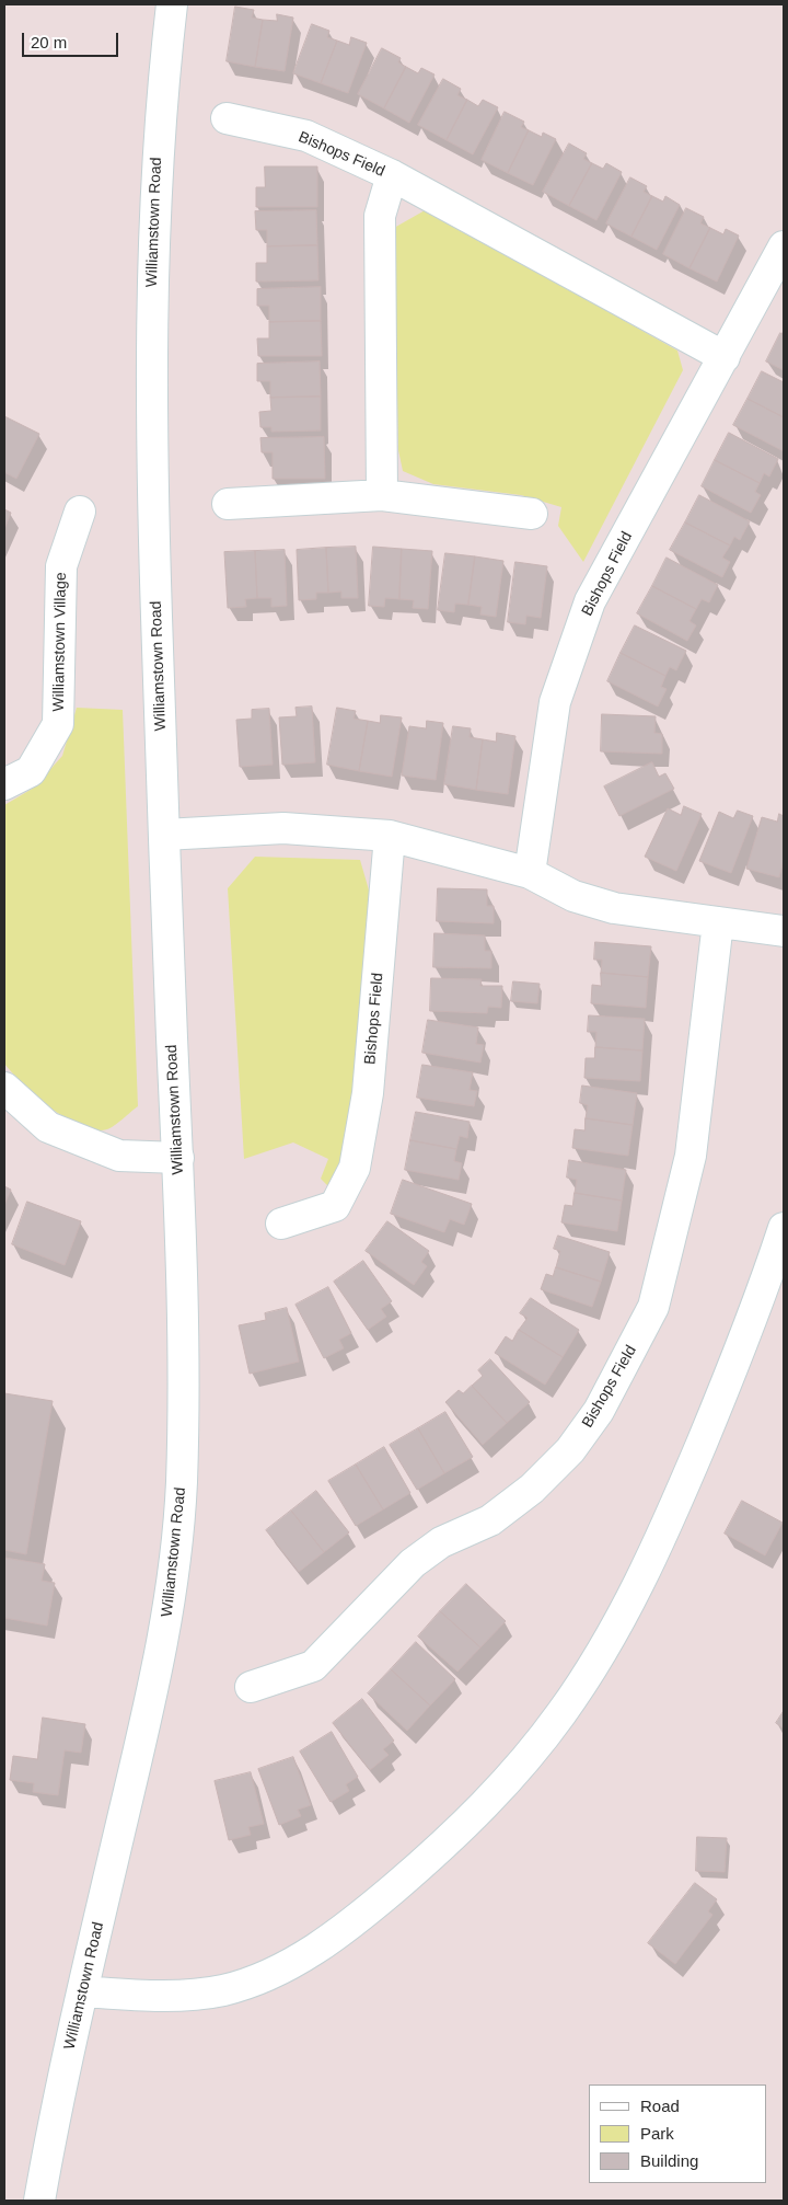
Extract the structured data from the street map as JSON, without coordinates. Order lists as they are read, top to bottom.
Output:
{
  "streets": {
    "street": ["Bishops Field", "Williamstown Road", "Williamstown Village"]
  },
  "legend": ["Road", "Park", "Building"],
  "scale_bar": "20 m"
}
